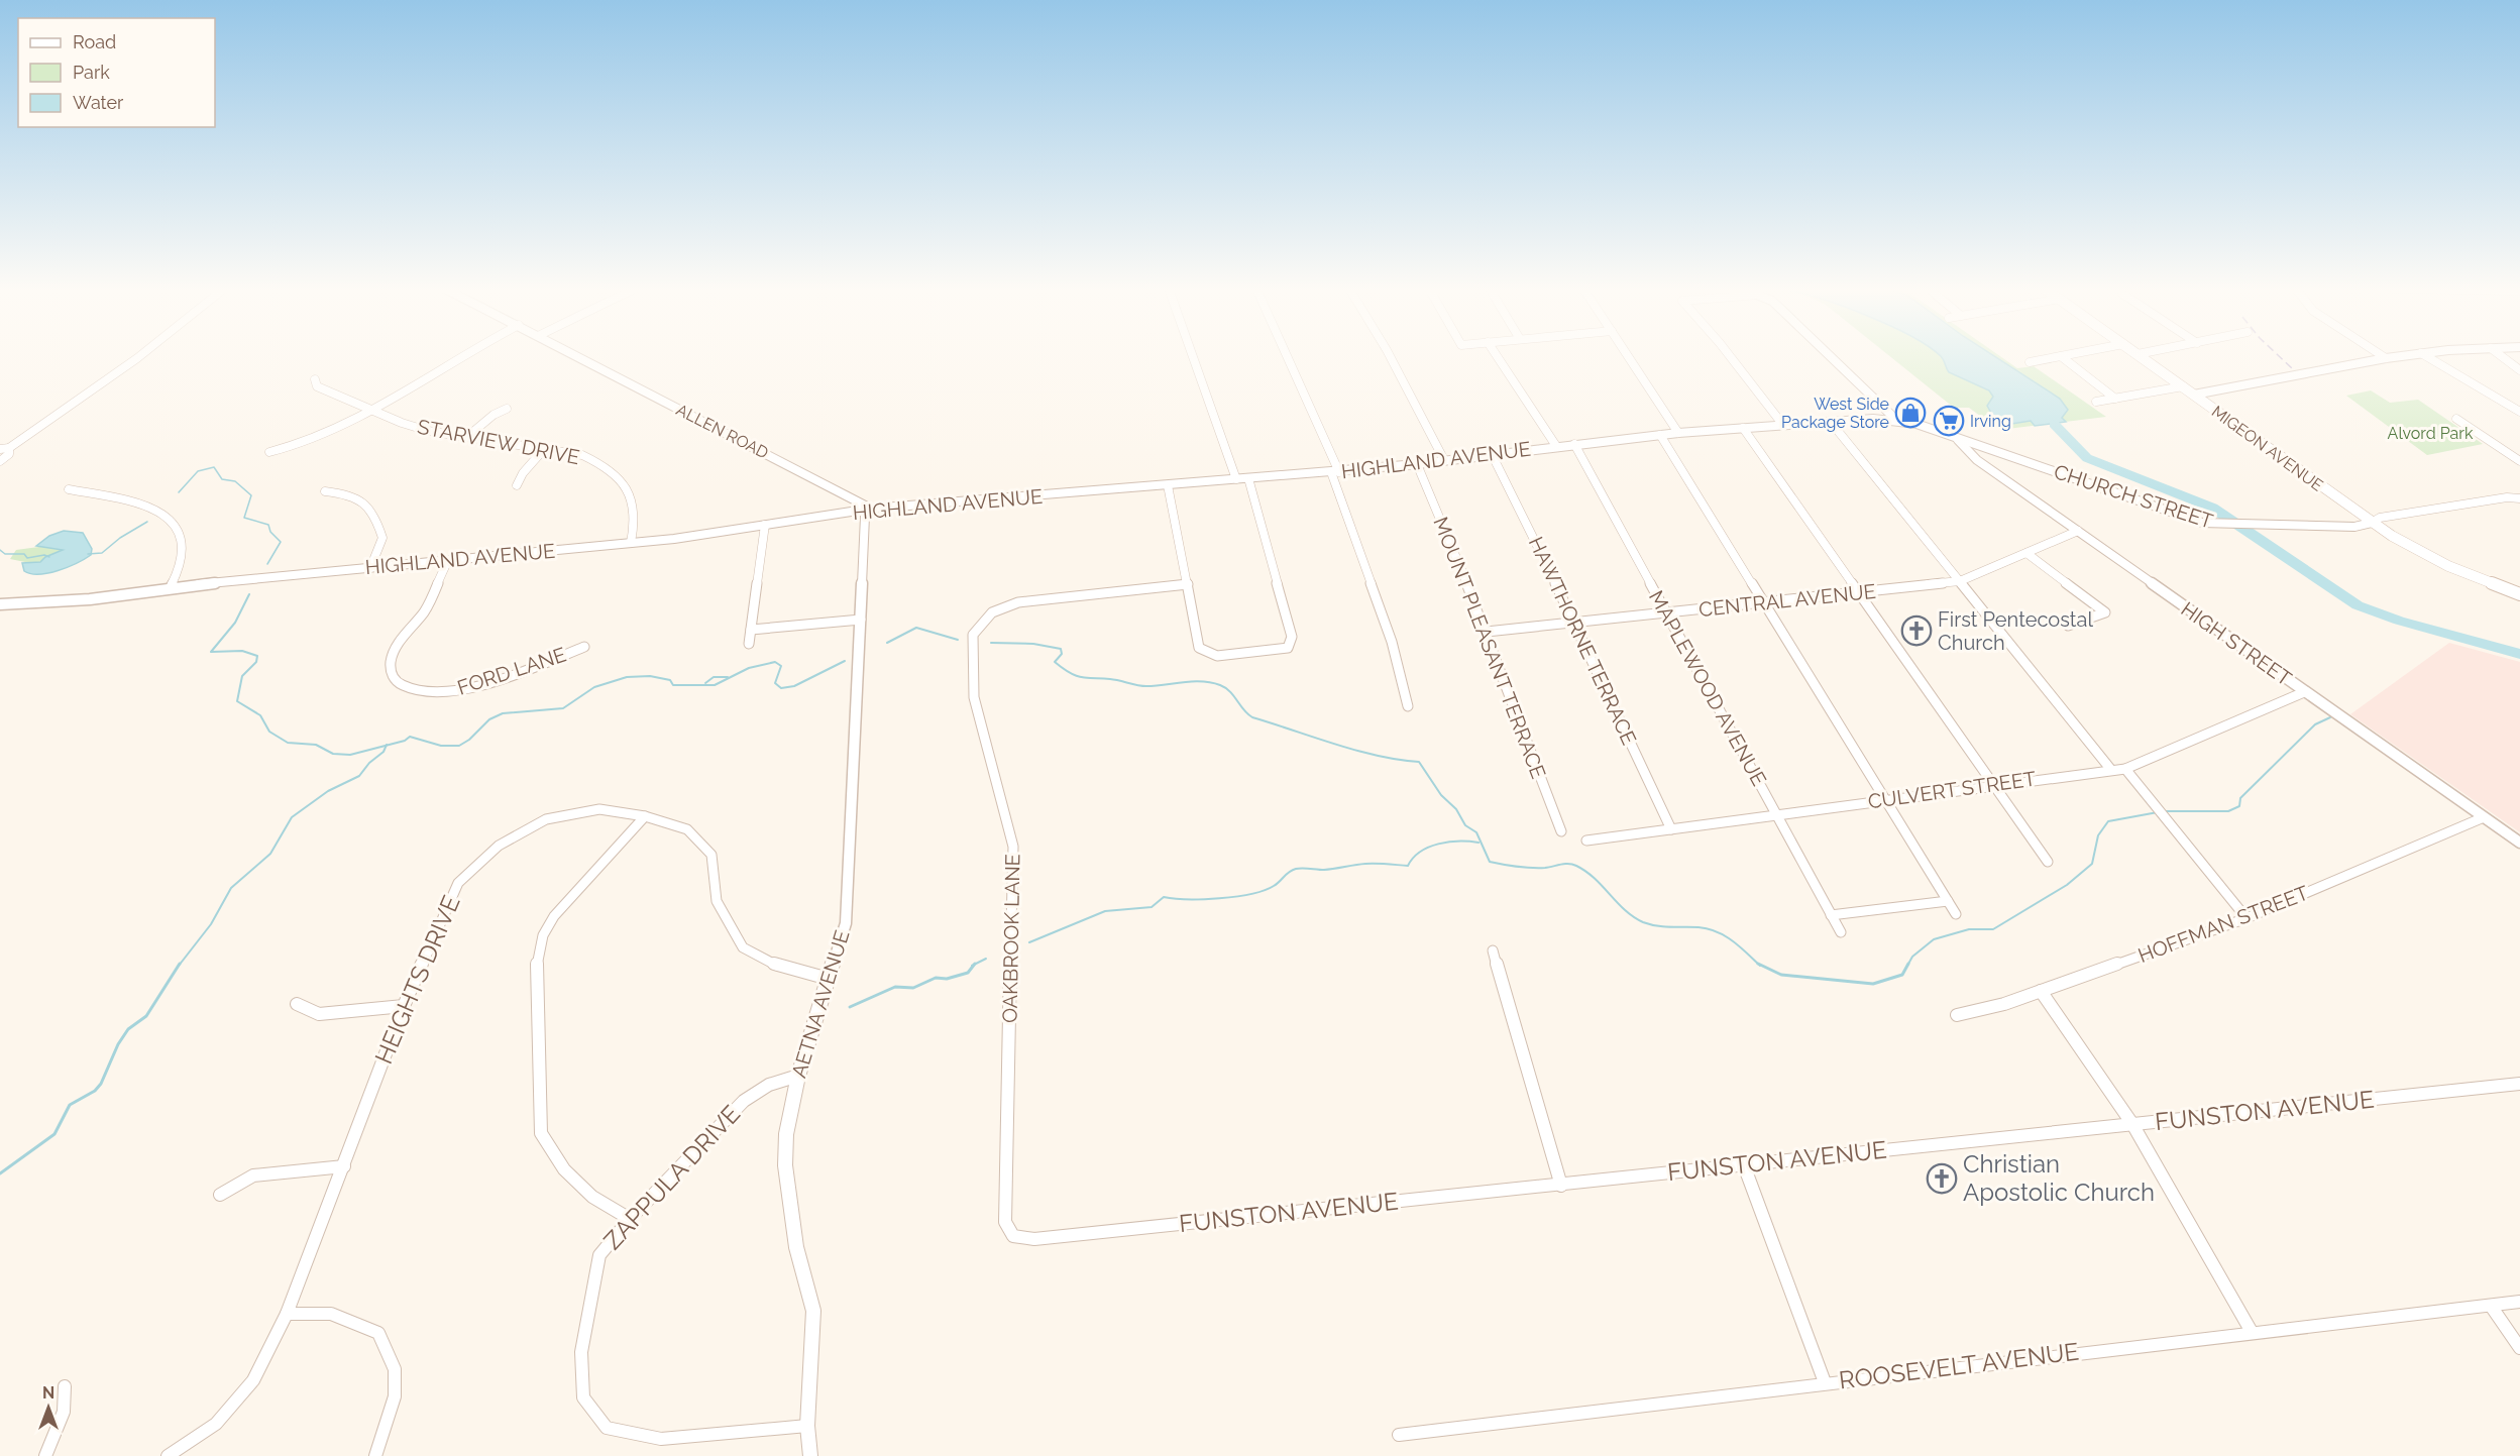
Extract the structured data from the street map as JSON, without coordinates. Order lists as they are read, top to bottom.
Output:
{
  "streets": {
    "main road": ["MIGEON AVENUE"],
    "street": [
      "ALLEN ROAD",
      "STARVIEW DRIVE",
      "HIGHLAND AVENUE",
      "CHURCH STREET",
      "CENTRAL AVENUE",
      "HAWTHORNE TERRACE",
      "HIGH STREET",
      "MOUNT PLEASANT TERRACE",
      "FORD LANE",
      "MAPLEWOOD AVENUE",
      "CULVERT STREET",
      "HOFFMAN STREET",
      "OAKBROOK LANE",
      "HEIGHTS DRIVE",
      "AETNA AVENUE",
      "FUNSTON AVENUE",
      "ZAPPULA DRIVE",
      "ROOSEVELT AVENUE"
    ]
  },
  "crossings": [
    ["ALLEN ROAD", "HIGHLAND AVENUE"],
    ["ALLEN ROAD", "AETNA AVENUE"],
    ["STARVIEW DRIVE", "HIGHLAND AVENUE"],
    ["MIGEON AVENUE", "CHURCH STREET"],
    ["HIGHLAND AVENUE", "CHURCH STREET"],
    ["HIGHLAND AVENUE", "HAWTHORNE TERRACE"],
    ["HIGHLAND AVENUE", "MOUNT PLEASANT TERRACE"],
    ["HIGHLAND AVENUE", "FORD LANE"],
    ["HIGHLAND AVENUE", "MAPLEWOOD AVENUE"],
    ["HIGHLAND AVENUE", "AETNA AVENUE"],
    ["CHURCH STREET", "HIGH STREET"],
    ["CENTRAL AVENUE", "HAWTHORNE TERRACE"],
    ["CENTRAL AVENUE", "HIGH STREET"],
    ["CENTRAL AVENUE", "MOUNT PLEASANT TERRACE"],
    ["CENTRAL AVENUE", "MAPLEWOOD AVENUE"],
    ["HAWTHORNE TERRACE", "CULVERT STREET"],
    ["HIGH STREET", "CULVERT STREET"],
    ["HIGH STREET", "HOFFMAN STREET"],
    ["MAPLEWOOD AVENUE", "CULVERT STREET"],
    ["OAKBROOK LANE", "FUNSTON AVENUE"],
    ["HEIGHTS DRIVE", "AETNA AVENUE"],
    ["AETNA AVENUE", "ZAPPULA DRIVE"]
  ],
  "parks": ["Alvord Park"],
  "places": {
    "shop": ["West Side Package Store"],
    "supermarket": ["Irving"],
    "church": ["First Pentecostal Church", "Christian Apostolic Church"]
  },
  "legend": ["Road", "Park", "Water"],
  "north": "top"
}
